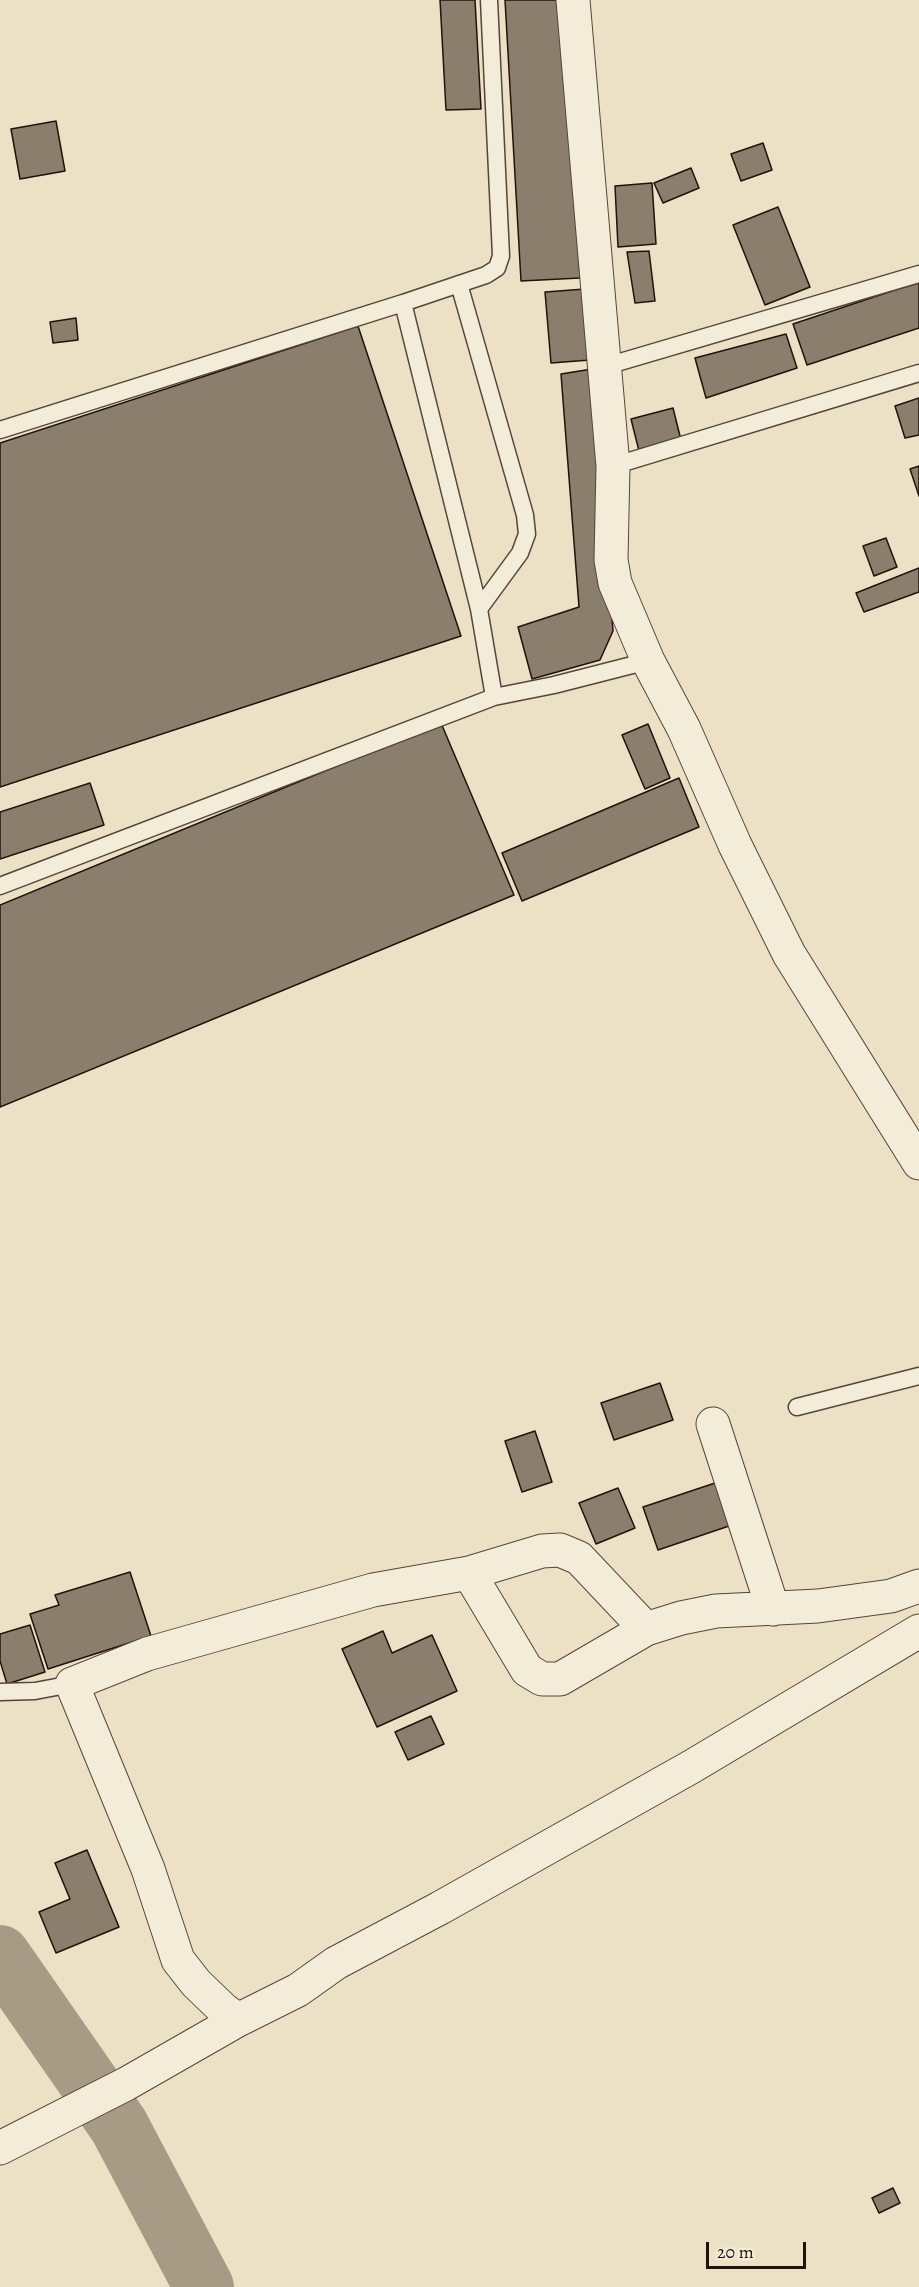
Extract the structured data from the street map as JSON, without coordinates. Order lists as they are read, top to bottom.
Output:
{
  "scale_bar": "20 m"
}
